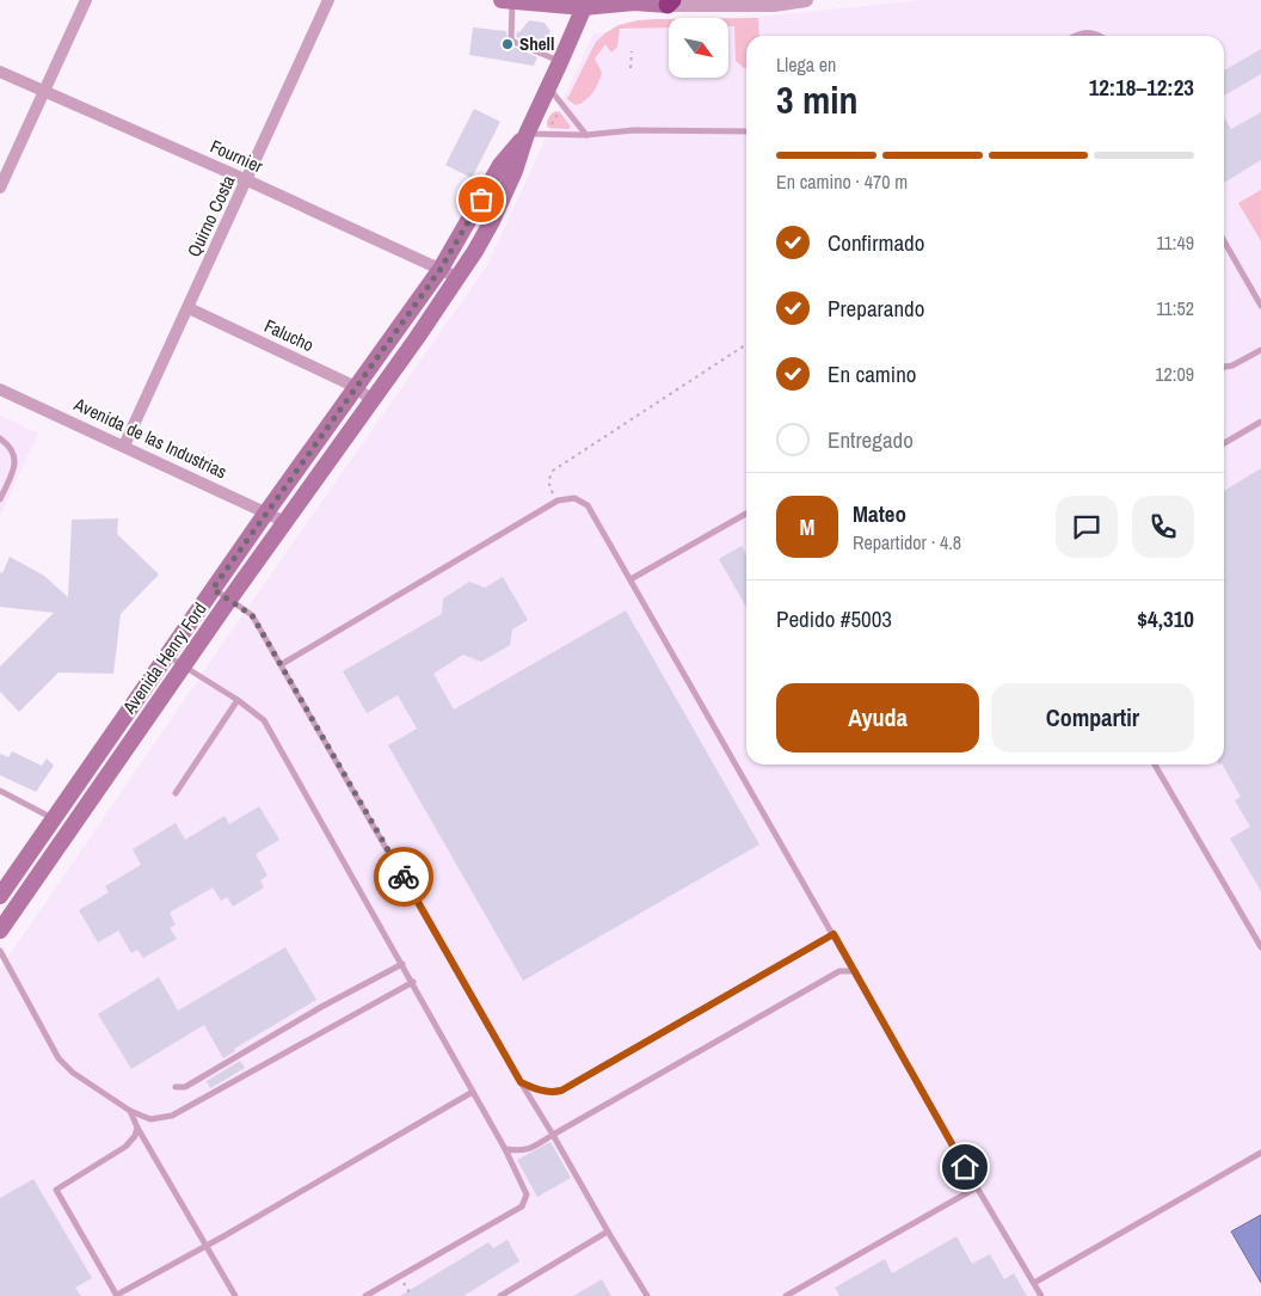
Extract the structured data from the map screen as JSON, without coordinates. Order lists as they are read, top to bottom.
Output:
{
  "streets": {
    "main road": ["Avenida Henry Ford"],
    "street": [
      "Fournier",
      "Quirno Costa",
      "Falucho",
      "Avenida de las Industrias"
    ]
  },
  "crossings": [
    ["Fournier", "Quirno Costa"],
    ["Fournier", "Avenida Henry Ford"],
    ["Quirno Costa", "Falucho"],
    ["Quirno Costa", "Avenida de las Industrias"],
    ["Falucho", "Avenida Henry Ford"],
    ["Avenida de las Industrias", "Avenida Henry Ford"]
  ],
  "places": ["Shell"],
  "north": "bottom right",
  "page": {
    "heading": ["3 min", "Llega en", "12:18–12:23"],
    "panel": [
      "Mateo",
      "Repartidor · 4.8",
      "Pedido #5003",
      "$4,310"
    ],
    "bar": "En camino · 470 m",
    "list": [
      ["Confirmado", "11:49"],
      ["Preparando", "11:52"],
      ["En camino", "12:09"],
      "Entregado"
    ],
    "round": "M",
    "buttons": ["Ayuda", "Compartir"]
  }
}
